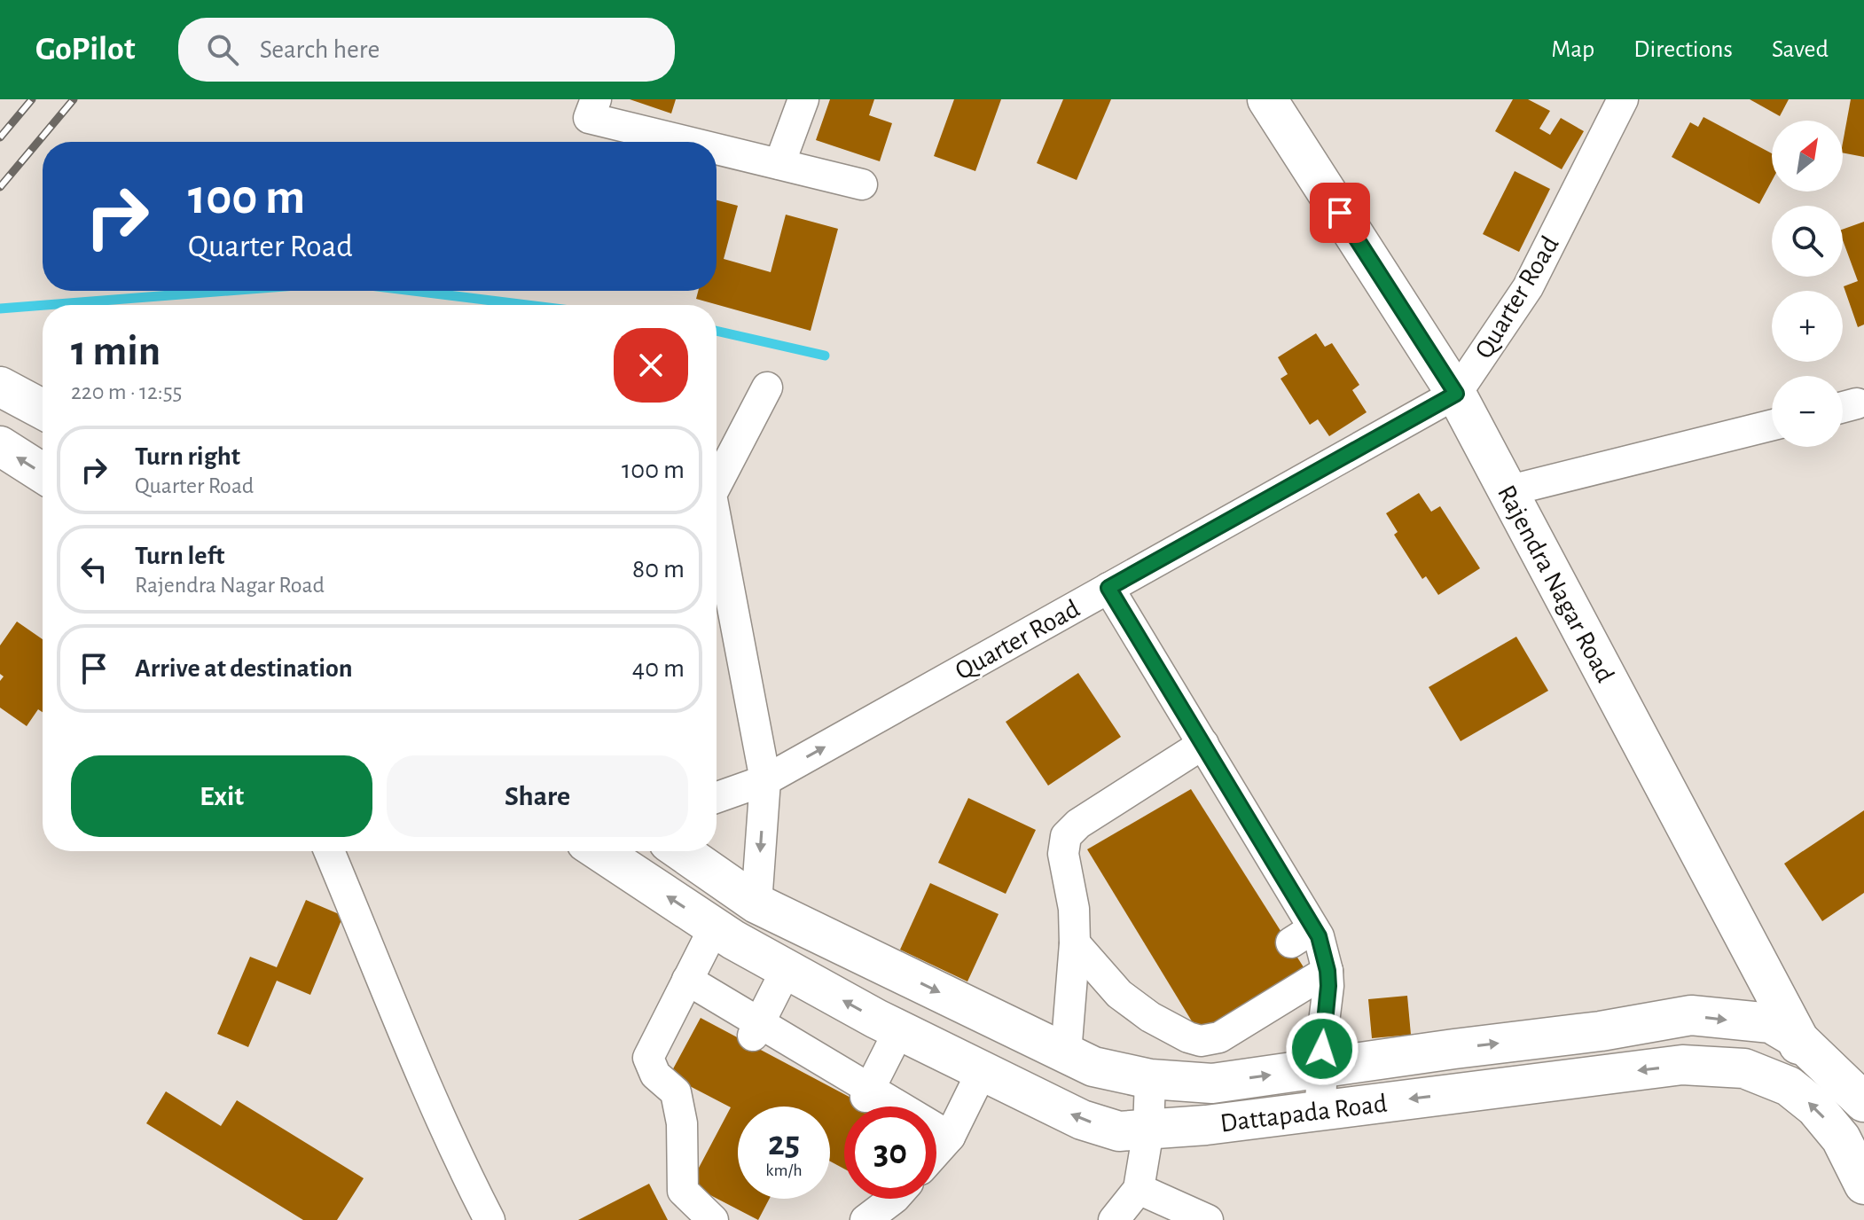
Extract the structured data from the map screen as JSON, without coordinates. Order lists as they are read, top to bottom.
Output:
{
  "streets": {
    "main road": ["Rajendra Nagar Road", "Dattapada Road"],
    "street": ["Quarter Road"]
  },
  "crossings": [
    ["Quarter Road", "Rajendra Nagar Road"]
  ],
  "north": "top right",
  "page": {
    "header": "GoPilot",
    "search": "Search here",
    "nav": ["Map", "Directions", "Saved"],
    "map_buttons": ["+", "−"],
    "turn": ["100 m", "Quarter Road"],
    "heading": ["1 min", "220 m · 12:55"],
    "list": [
      {
        "name": "Turn right",
        "note": "Quarter Road",
        "value": "100 m"
      },
      {
        "name": "Turn left",
        "note": "Rajendra Nagar Road",
        "value": "80 m"
      },
      {
        "name": "Arrive at destination",
        "value": "40 m"
      }
    ],
    "buttons": ["Exit", "Share"],
    "speed": "25 km/h",
    "limit": "30"
  }
}
